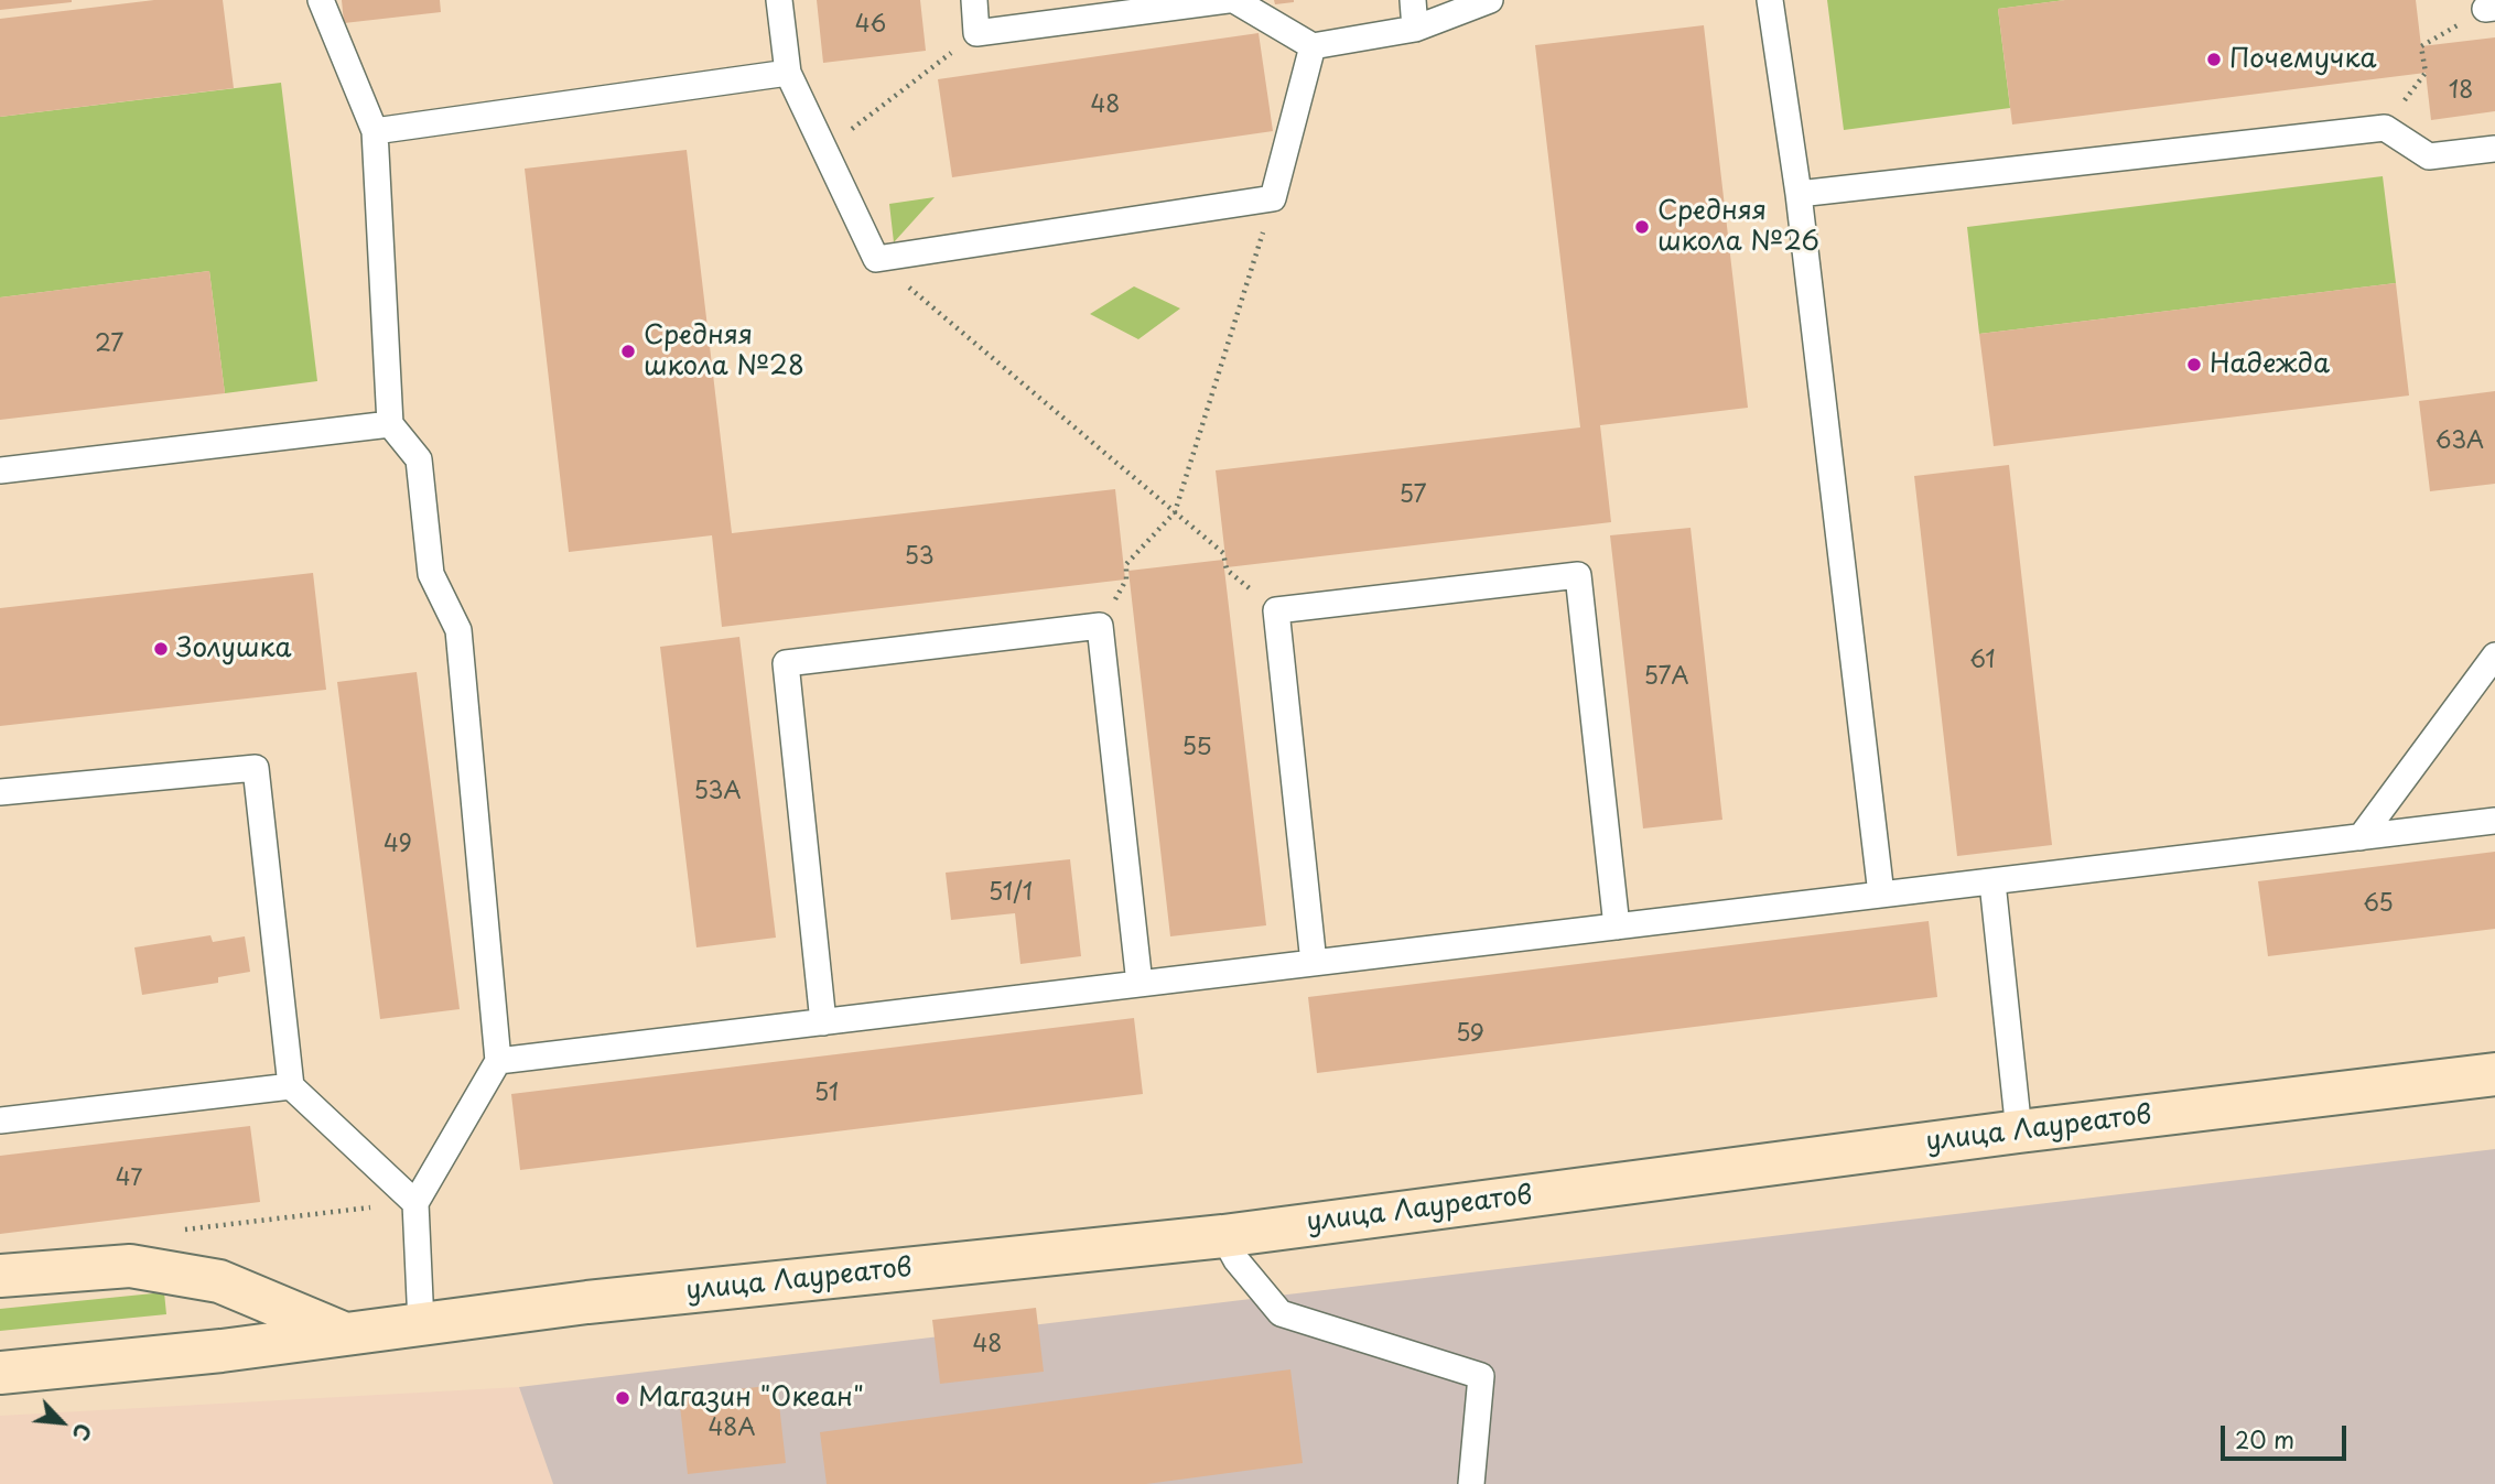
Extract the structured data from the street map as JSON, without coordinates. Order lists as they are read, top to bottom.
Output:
{
  "streets": {
    "street": ["улица Лауреатов"]
  },
  "places": [
    "Почемучка",
    "Средняя школа №26",
    "Средняя школа №28",
    "Надежда",
    "Золушка",
    "Магазин \"Океан\""
  ],
  "house_numbers": [
    "46",
    "18",
    "48",
    "27",
    "63А",
    "57",
    "53",
    "61",
    "57А",
    "55",
    "53А",
    "49",
    "51/1",
    "65",
    "59",
    "51",
    "47",
    "48",
    "48А"
  ],
  "scale_bar": "20 m",
  "north": "bottom right"
}
